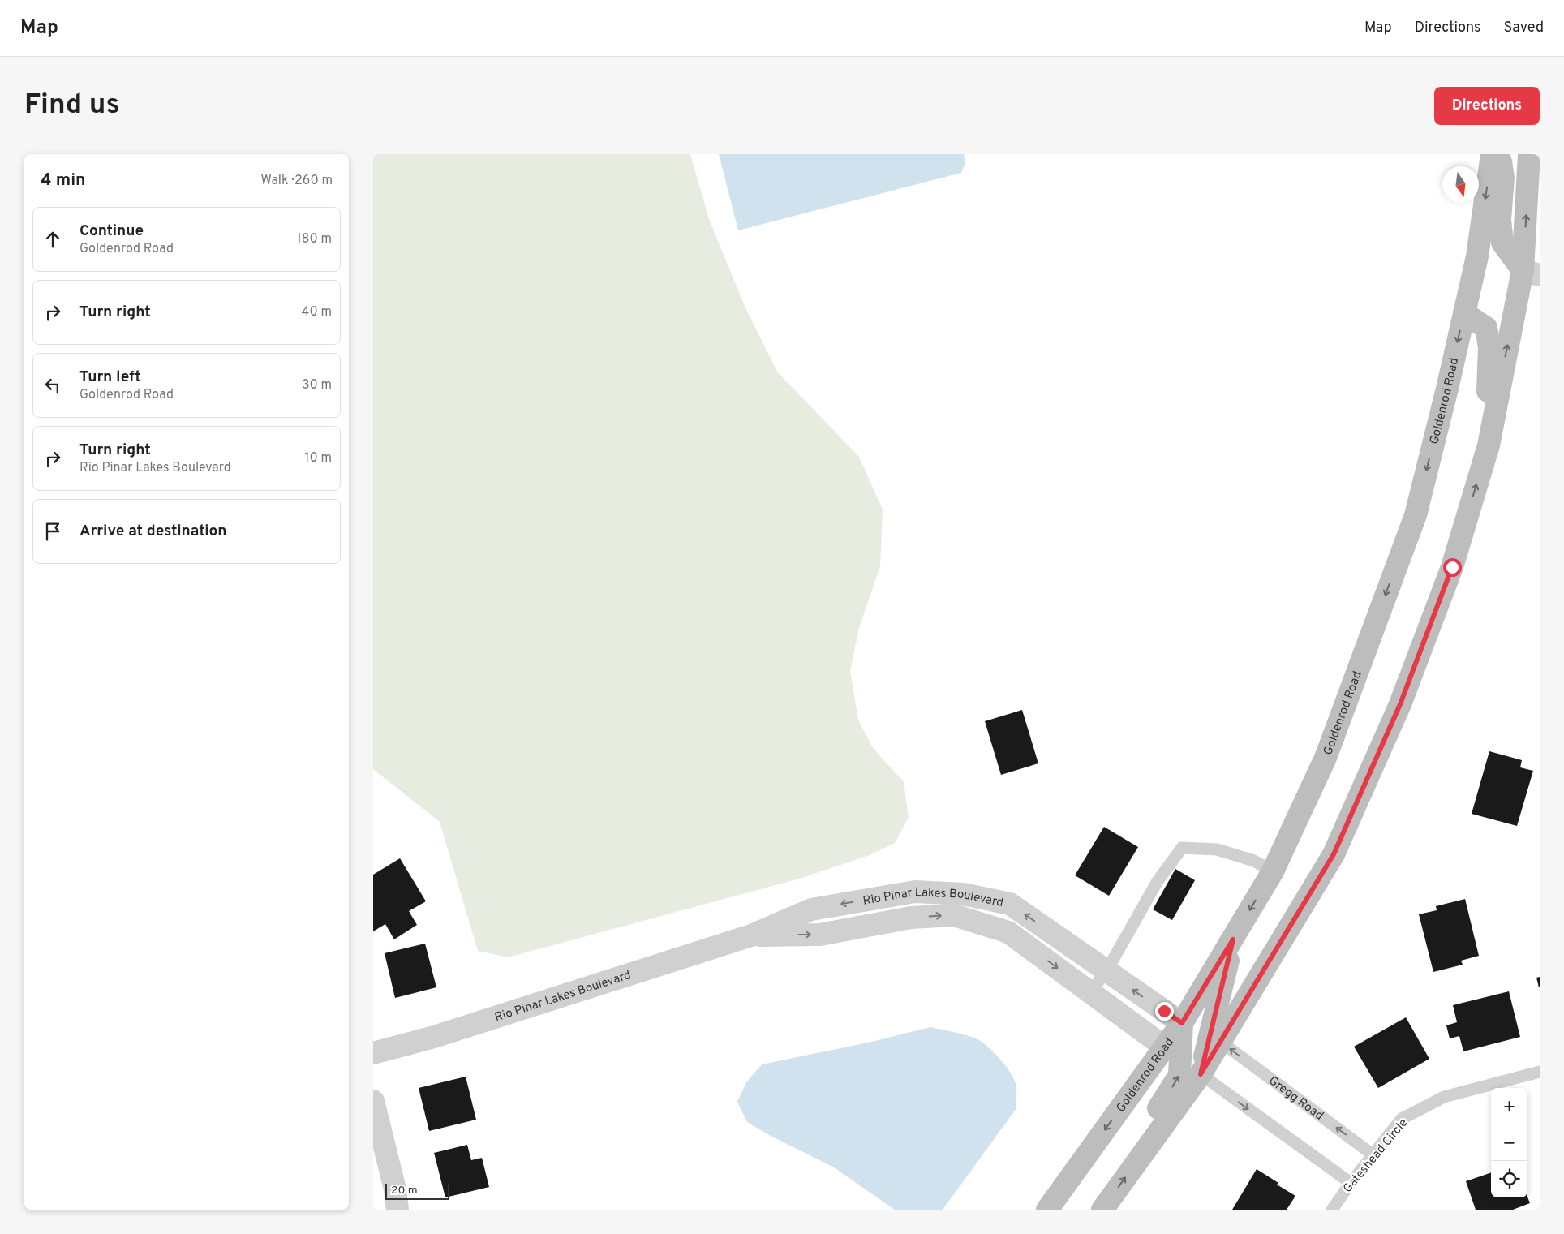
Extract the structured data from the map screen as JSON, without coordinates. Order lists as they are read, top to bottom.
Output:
{
  "streets": {
    "main road": ["Goldenrod Road"],
    "street": ["Rio Pinar Lakes Boulevard"],
    "lane": ["Gregg Road", "Gateshead Circle"]
  },
  "crossings": [
    ["Goldenrod Road", "Rio Pinar Lakes Boulevard"],
    ["Gregg Road", "Gateshead Circle"]
  ],
  "scale_bar": "20 m",
  "north": "bottom",
  "page": {
    "header": "Map",
    "nav": ["Map", "Directions", "Saved"],
    "buttons": "Directions",
    "title": "Find us",
    "heading": ["4 min", "Walk · 260 m"],
    "list": [
      ["Continue", "Goldenrod Road", "180 m"],
      ["Turn right", "40 m"],
      ["Turn left", "Goldenrod Road", "30 m"],
      ["Turn right", "Rio Pinar Lakes Boulevard", "10 m"],
      "Arrive at destination"
    ],
    "map_buttons": ["+", "−"],
    "scale": "20 m"
  }
}
